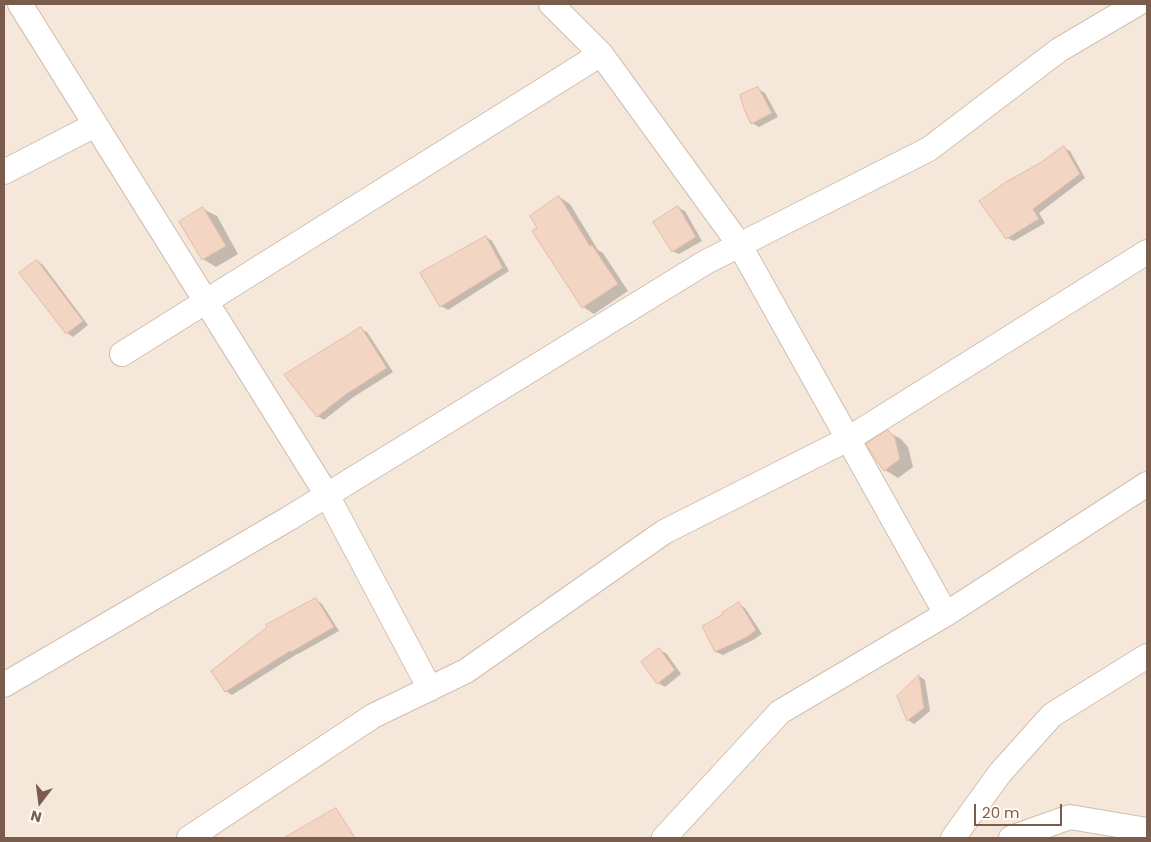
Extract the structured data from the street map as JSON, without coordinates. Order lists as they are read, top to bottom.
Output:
{
  "scale_bar": "20 m",
  "north": "bottom"
}
